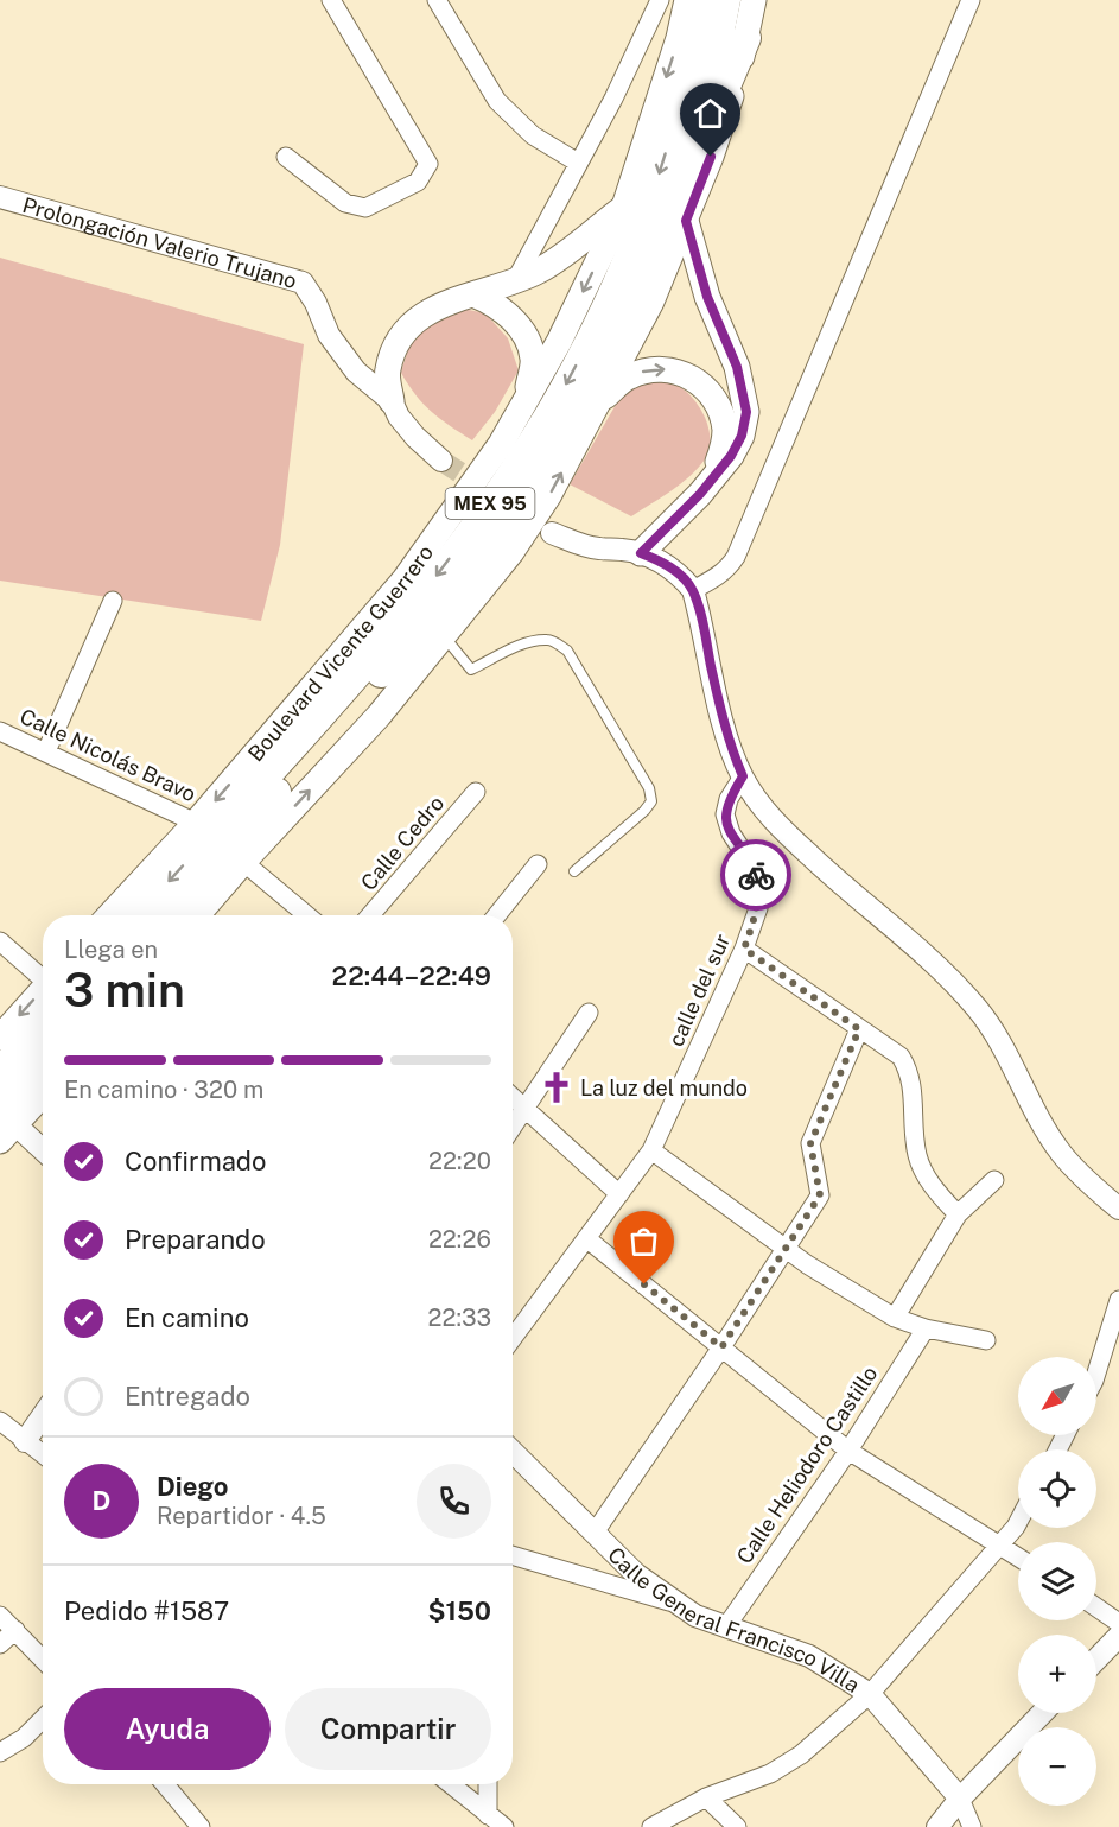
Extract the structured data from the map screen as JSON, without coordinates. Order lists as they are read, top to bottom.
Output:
{
  "streets": {
    "highway": ["MEX 95", "Boulevard Vicente Guerrero"],
    "street": [
      "Prolongación Valerio Trujano",
      "Calle Nicolás Bravo",
      "Calle Cedro",
      "calle del sur",
      "Calle Heliodoro Castillo",
      "Calle General Francisco Villa"
    ]
  },
  "crossings": [
    ["Boulevard Vicente Guerrero", "Calle Nicolás Bravo"],
    ["Calle Heliodoro Castillo", "Calle General Francisco Villa"]
  ],
  "places": {
    "church": ["La luz del mundo"]
  },
  "north": "bottom left",
  "page": {
    "heading": ["3 min", "Llega en", "22:44–22:49"],
    "panel": [
      "Diego",
      "Repartidor · 4.5",
      "Pedido #1587",
      "$150"
    ],
    "bar": "En camino · 320 m",
    "list": [
      ["Confirmado", "22:20"],
      ["Preparando", "22:26"],
      ["En camino", "22:33"],
      "Entregado"
    ],
    "map_buttons": ["+", "−"],
    "round": "D",
    "buttons": ["Ayuda", "Compartir"]
  }
}
